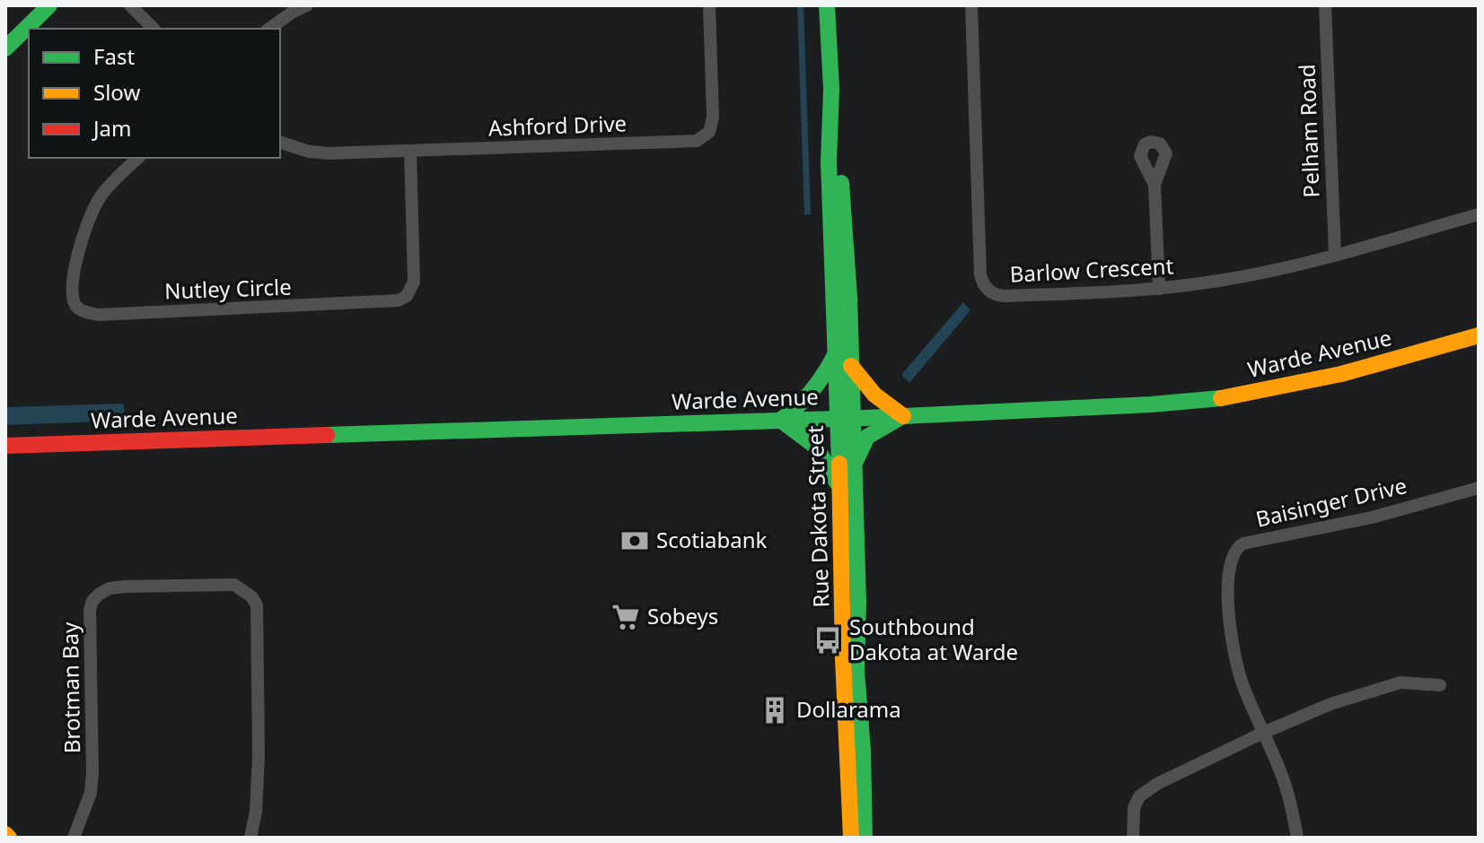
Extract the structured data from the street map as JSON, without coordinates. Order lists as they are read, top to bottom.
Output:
{
  "streets": {
    "main road": ["Warde Avenue", "Rue Dakota Street"],
    "street": [
      "Ashford Drive",
      "Pelham Road",
      "Barlow Crescent",
      "Nutley Circle",
      "Baisinger Drive",
      "Brotman Bay"
    ]
  },
  "crossings": [
    ["Ashford Drive", "Nutley Circle"],
    ["Pelham Road", "Barlow Crescent"],
    ["Warde Avenue", "Rue Dakota Street"]
  ],
  "places": {
    "bank": ["Scotiabank"],
    "supermarket": ["Sobeys"],
    "bus stop": ["Southbound Dakota at Warde"],
    "building": ["Dollarama"]
  },
  "legend": ["Fast", "Slow", "Jam"]
}
